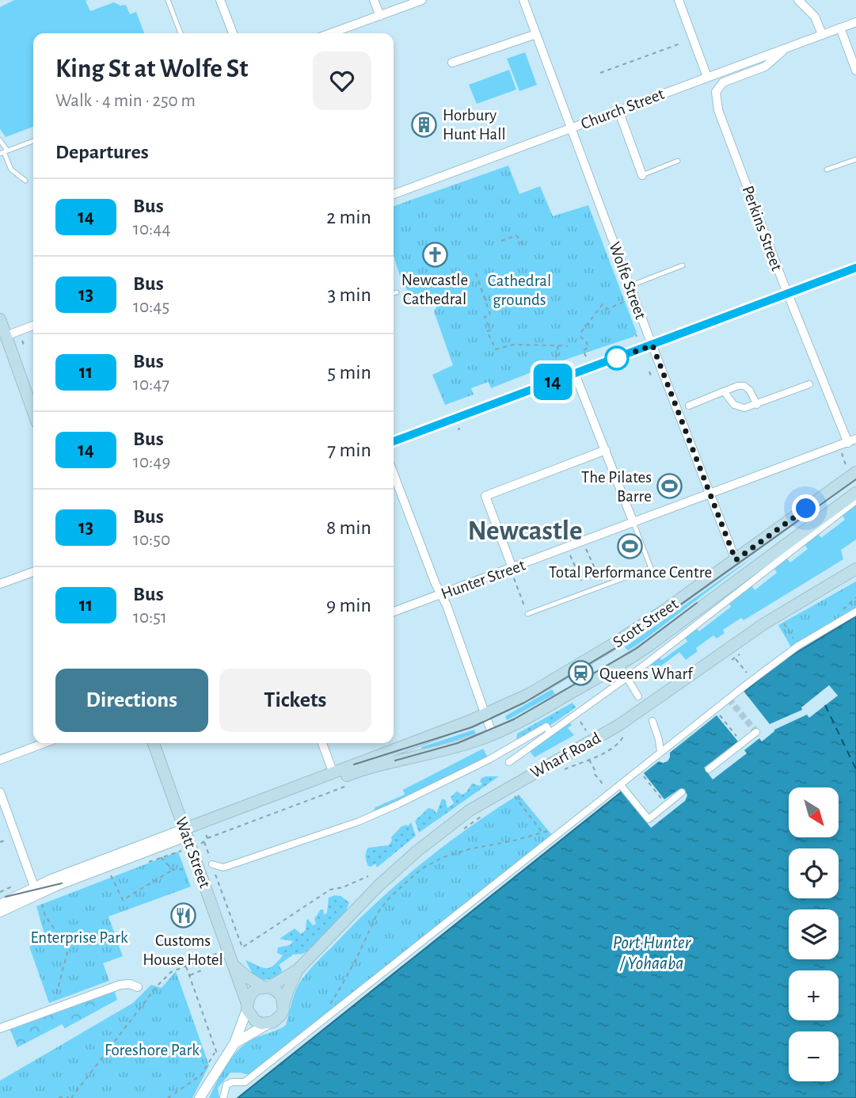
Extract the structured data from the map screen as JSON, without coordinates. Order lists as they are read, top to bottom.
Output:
{
  "streets": {
    "main road": ["Scott Street", "Wharf Road", "Watt Street"],
    "street": [
      "Church Street",
      "Perkins Street",
      "Wolfe Street",
      "Hunter Street"
    ]
  },
  "crossings": [
    ["Church Street", "Perkins Street"],
    ["Church Street", "Wolfe Street"],
    ["Perkins Street", "Hunter Street"],
    ["Wolfe Street", "Hunter Street"],
    ["Wolfe Street", "Scott Street"],
    ["Scott Street", "Watt Street"],
    ["Wharf Road", "Watt Street"]
  ],
  "districts": ["Newcastle"],
  "water": ["Port Hunter / Yohaaba"],
  "parks": ["Cathedral grounds", "Enterprise Park", "Foreshore Park"],
  "places": {
    "building": ["Horbury Hunt Hall"],
    "church": ["Newcastle Cathedral"],
    "sports": ["The Pilates Barre", "Total Performance Centre"],
    "station": ["Queens Wharf"],
    "restaurant": ["Customs House Hotel"]
  },
  "lines": ["bus line 14"],
  "north": "bottom right",
  "page": {
    "on_map": "14",
    "heading": [
      ["King St at Wolfe St", "Walk · 4 min · 250 m"],
      "Departures"
    ],
    "list": [
      {
        "mark": "14",
        "name": "Bus",
        "note": "10:44",
        "value": "2 min"
      },
      {
        "mark": "13",
        "name": "Bus",
        "note": "10:45",
        "value": "3 min"
      },
      {
        "mark": "11",
        "name": "Bus",
        "note": "10:47",
        "value": "5 min"
      },
      {
        "mark": "14",
        "name": "Bus",
        "note": "10:49",
        "value": "7 min"
      },
      {
        "mark": "13",
        "name": "Bus",
        "note": "10:50",
        "value": "8 min"
      },
      {
        "mark": "11",
        "name": "Bus",
        "note": "10:51",
        "value": "9 min"
      }
    ],
    "buttons": ["Directions", "Tickets"],
    "map_buttons": ["+", "−"]
  }
}
